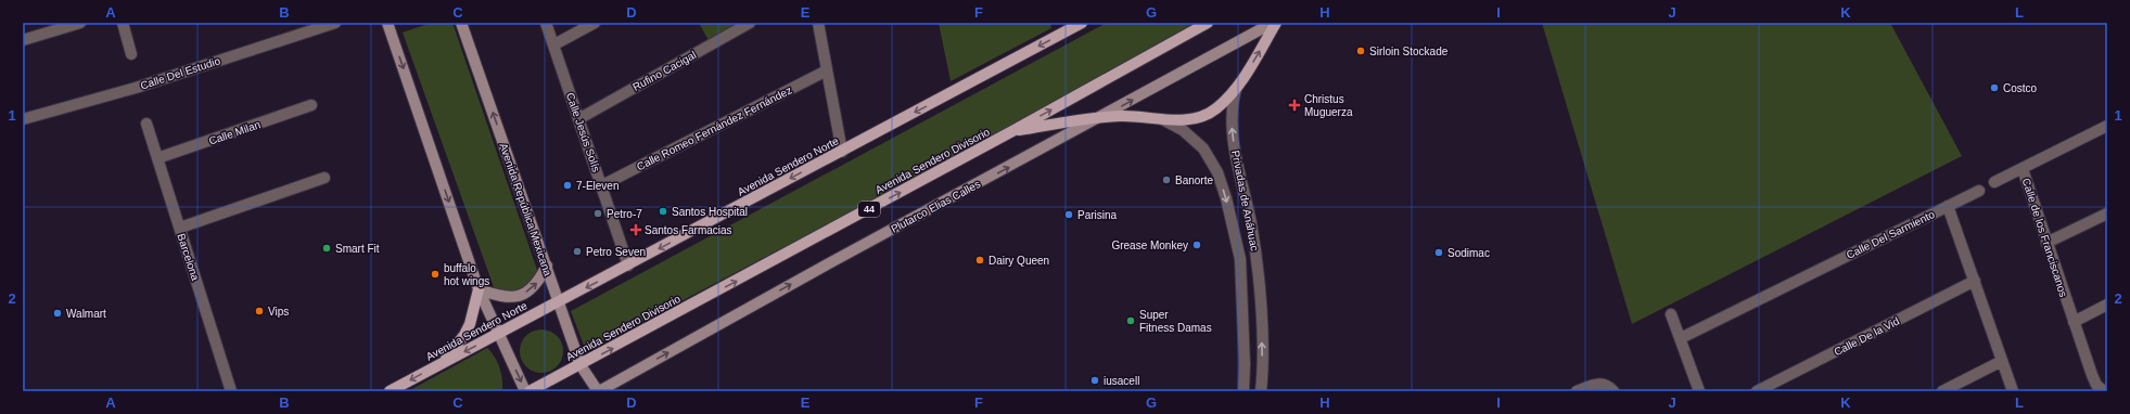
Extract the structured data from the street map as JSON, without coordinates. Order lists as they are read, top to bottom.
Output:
{
  "streets": {
    "main road": [
      "Avenida Sendero Divisorio",
      "Avenida Sendero Norte",
      "Plutarco Elias Calles",
      "Avenida República Mexicana",
      "44"
    ],
    "street": [
      "Rufino Cacigal",
      "Calle Del Estudio",
      "Calle Romeo Fernández Fernández",
      "Calle Milan",
      "Calle Jesús Solís",
      "Privadas de Anáhuac",
      "Calle Del Sarmiento",
      "Calle de los Franciscanos",
      "Barcelona",
      "Calle De la Vid"
    ]
  },
  "crossings": [
    ["Rufino Cacigal", "Calle Jesús Solís"],
    ["Calle Romeo Fernández Fernández", "Calle Jesús Solís"],
    ["Calle Milan", "Barcelona"],
    ["Calle Jesús Solís", "Avenida Sendero Norte"],
    ["Avenida Sendero Divisorio", "Avenida República Mexicana"],
    ["Avenida Sendero Norte", "Avenida República Mexicana"],
    ["Plutarco Elias Calles", "Avenida República Mexicana"],
    ["Calle Del Sarmiento", "Calle De la Vid"]
  ],
  "one_way": ["Avenida Sendero Divisorio", "Avenida Sendero Norte", "Plutarco Elias Calles"],
  "places": {
    "other": [
      "Sirloin Stockade",
      "Costco",
      "Banorte",
      "7-Eleven",
      "Santos Hospital",
      "Petro-7",
      "Parisina",
      "Grease Monkey",
      "Smart Fit",
      "Petro Seven",
      "Sodimac",
      "Dairy Queen",
      "buffalo hot wings",
      "Vips",
      "Walmart",
      "Super Fitness Damas",
      "iusacell"
    ],
    "health": ["Christus Muguerza", "Santos Farmacias"]
  },
  "grid": {
    "columns": [
      "A",
      "B",
      "C",
      "D",
      "E",
      "F",
      "G",
      "H",
      "I",
      "J",
      "K",
      "L"
    ],
    "rows": ["1", "2"]
  }
}
